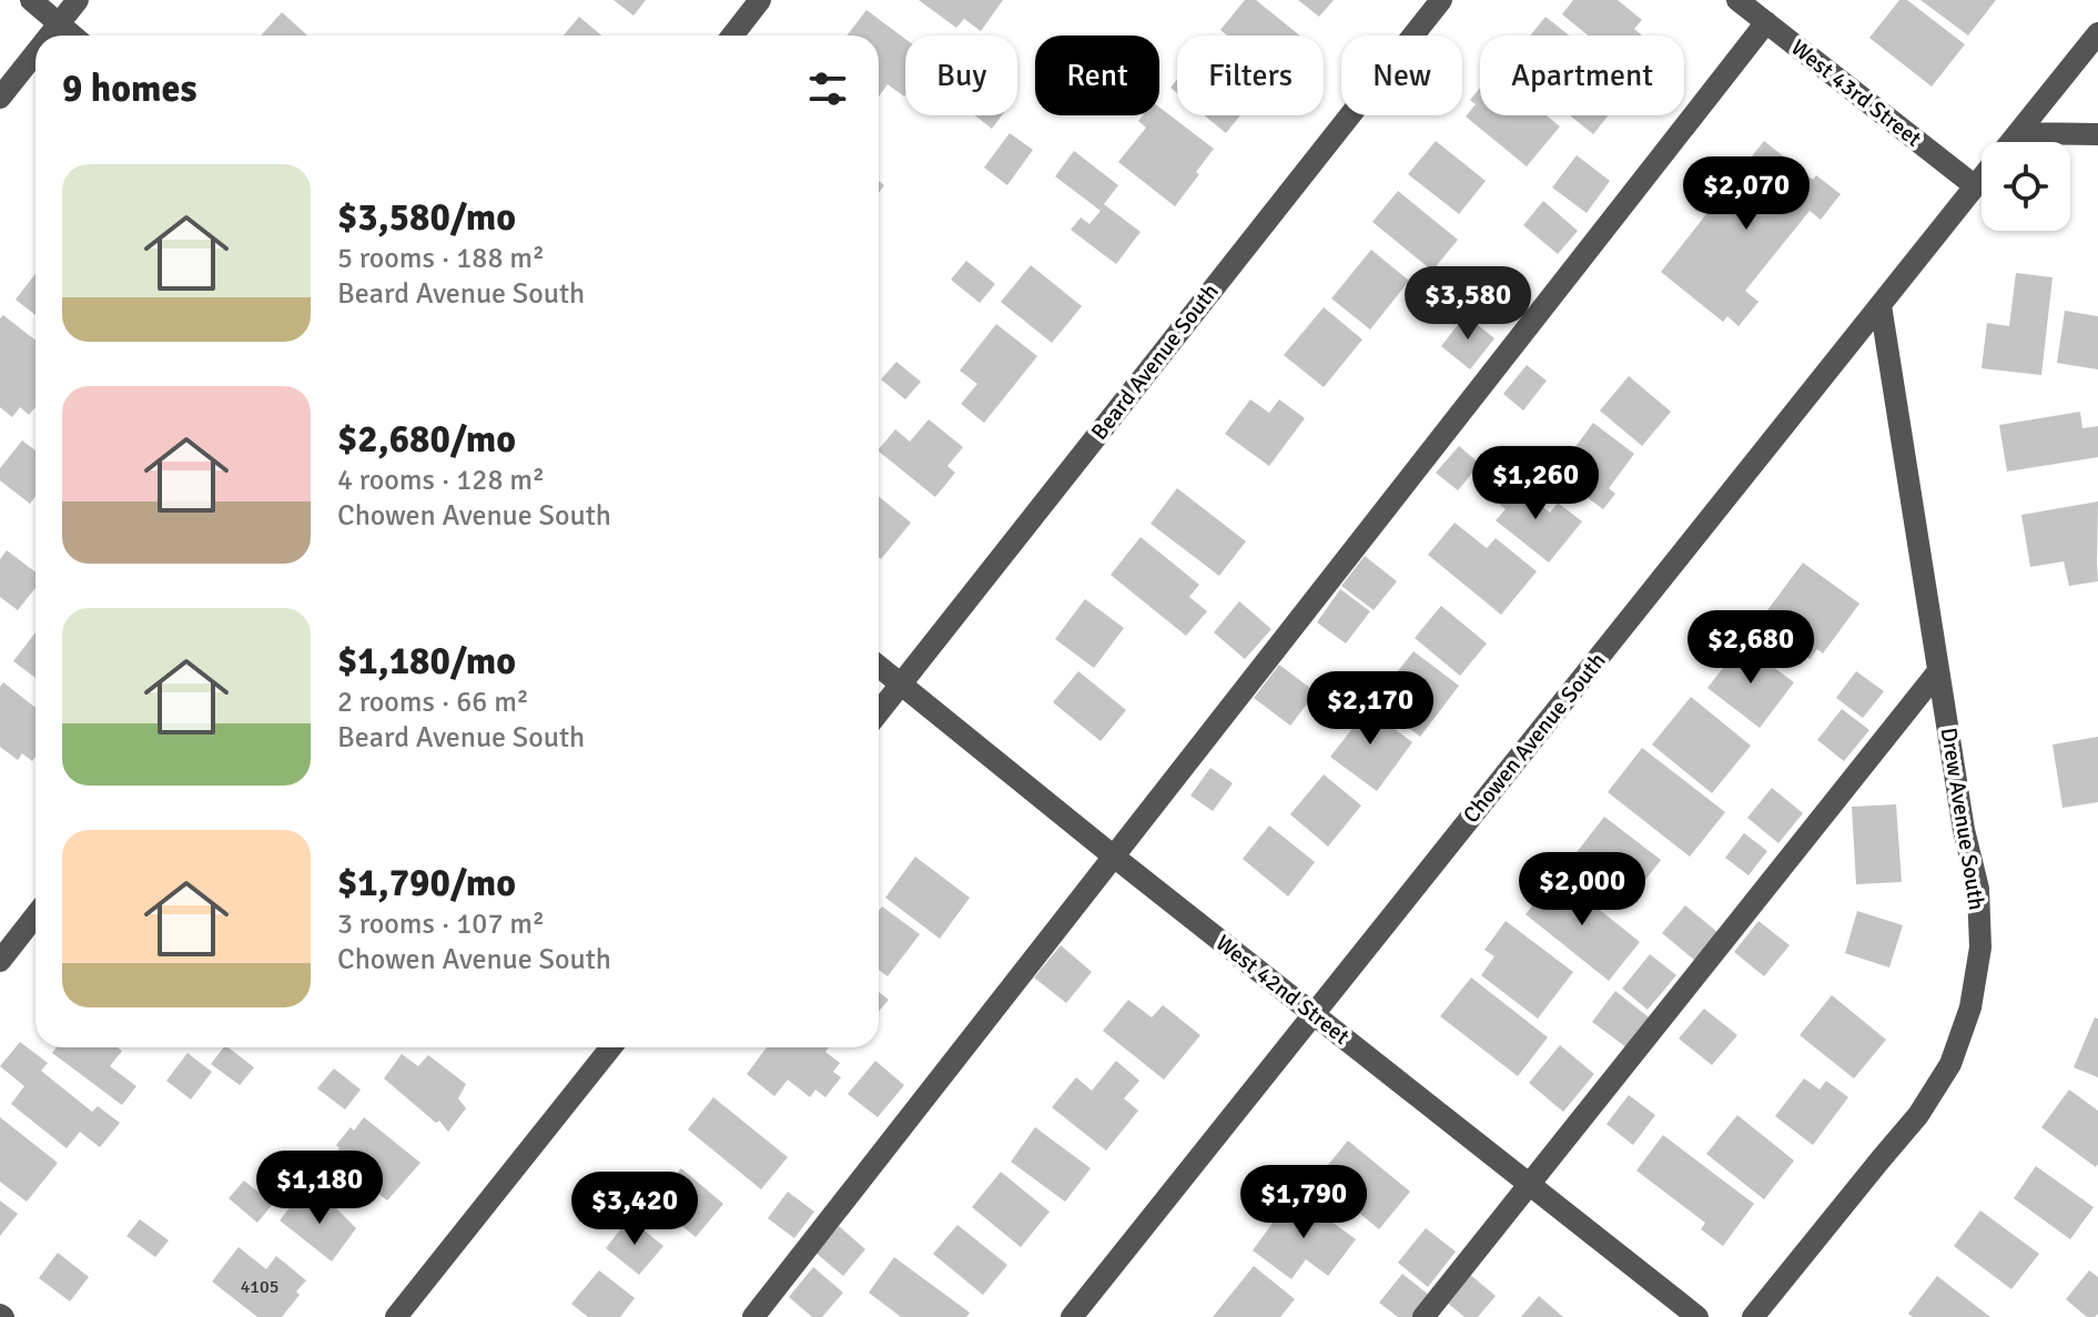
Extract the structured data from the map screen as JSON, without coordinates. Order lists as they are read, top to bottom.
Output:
{
  "streets": {
    "street": [
      "West 43rd Street",
      "Beard Avenue South",
      "Chowen Avenue South",
      "Drew Avenue South",
      "West 42nd Street"
    ]
  },
  "crossings": [
    ["West 43rd Street", "Chowen Avenue South"],
    ["Beard Avenue South", "West 42nd Street"],
    ["Chowen Avenue South", "Drew Avenue South"],
    ["Chowen Avenue South", "West 42nd Street"]
  ],
  "house_numbers": ["4105"],
  "page": {
    "chip": [
      "Buy",
      "Rent",
      "Filters",
      "New",
      "Apartment"
    ],
    "heading": "9 homes",
    "list": [
      {
        "name": "$3,580/mo",
        "note": "5 rooms · 188 m² · Beard Avenue South"
      },
      {
        "name": "$2,680/mo",
        "note": "4 rooms · 128 m² · Chowen Avenue South"
      },
      {
        "name": "$1,180/mo",
        "note": "2 rooms · 66 m² · Beard Avenue South"
      },
      {
        "name": "$1,790/mo",
        "note": "3 rooms · 107 m² · Chowen Avenue South"
      }
    ],
    "price": [
      "$2,070",
      "$3,580",
      "$1,260",
      "$2,680",
      "$2,170",
      "$2,000",
      "$1,180",
      "$1,790",
      "$3,420"
    ]
  }
}
